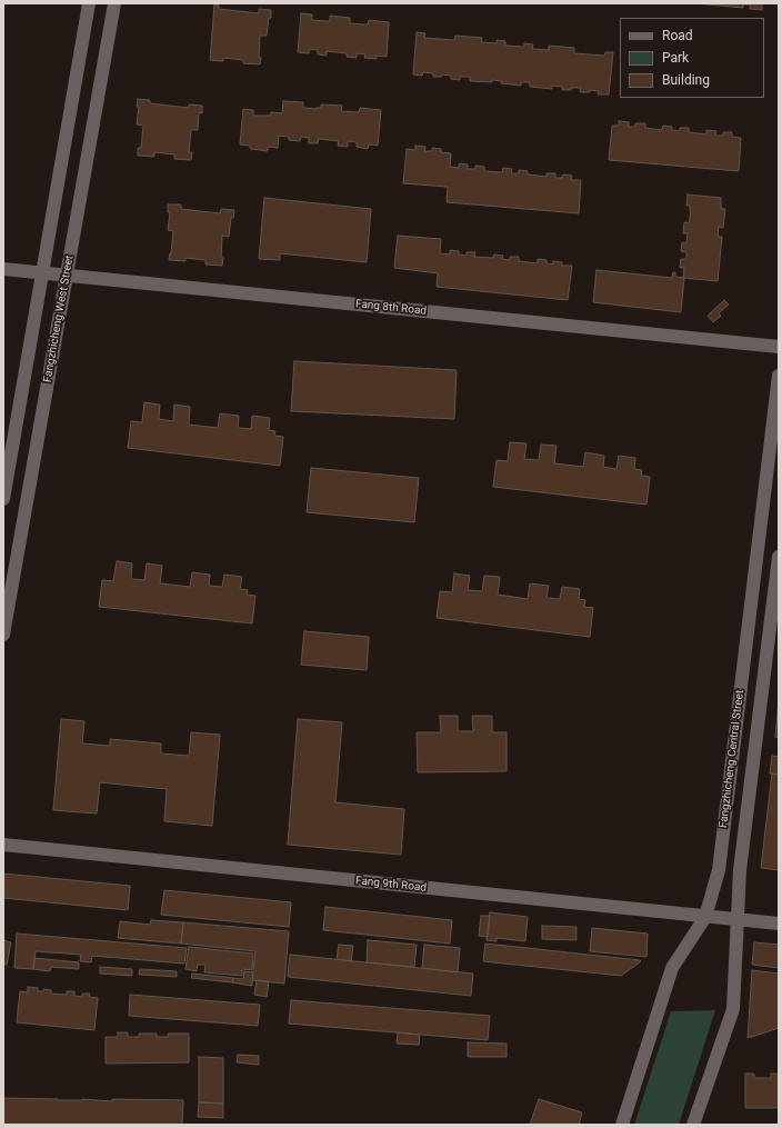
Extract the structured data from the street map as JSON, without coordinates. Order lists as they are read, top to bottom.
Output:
{
  "streets": {
    "street": [
      "Fang 8th Road",
      "Fangzhicheng West Street",
      "Fangzhicheng Central Street",
      "Fang 9th Road"
    ]
  },
  "crossings": [
    ["Fang 8th Road", "Fangzhicheng West Street"],
    ["Fangzhicheng Central Street", "Fang 9th Road"]
  ],
  "legend": ["Road", "Park", "Building"]
}
